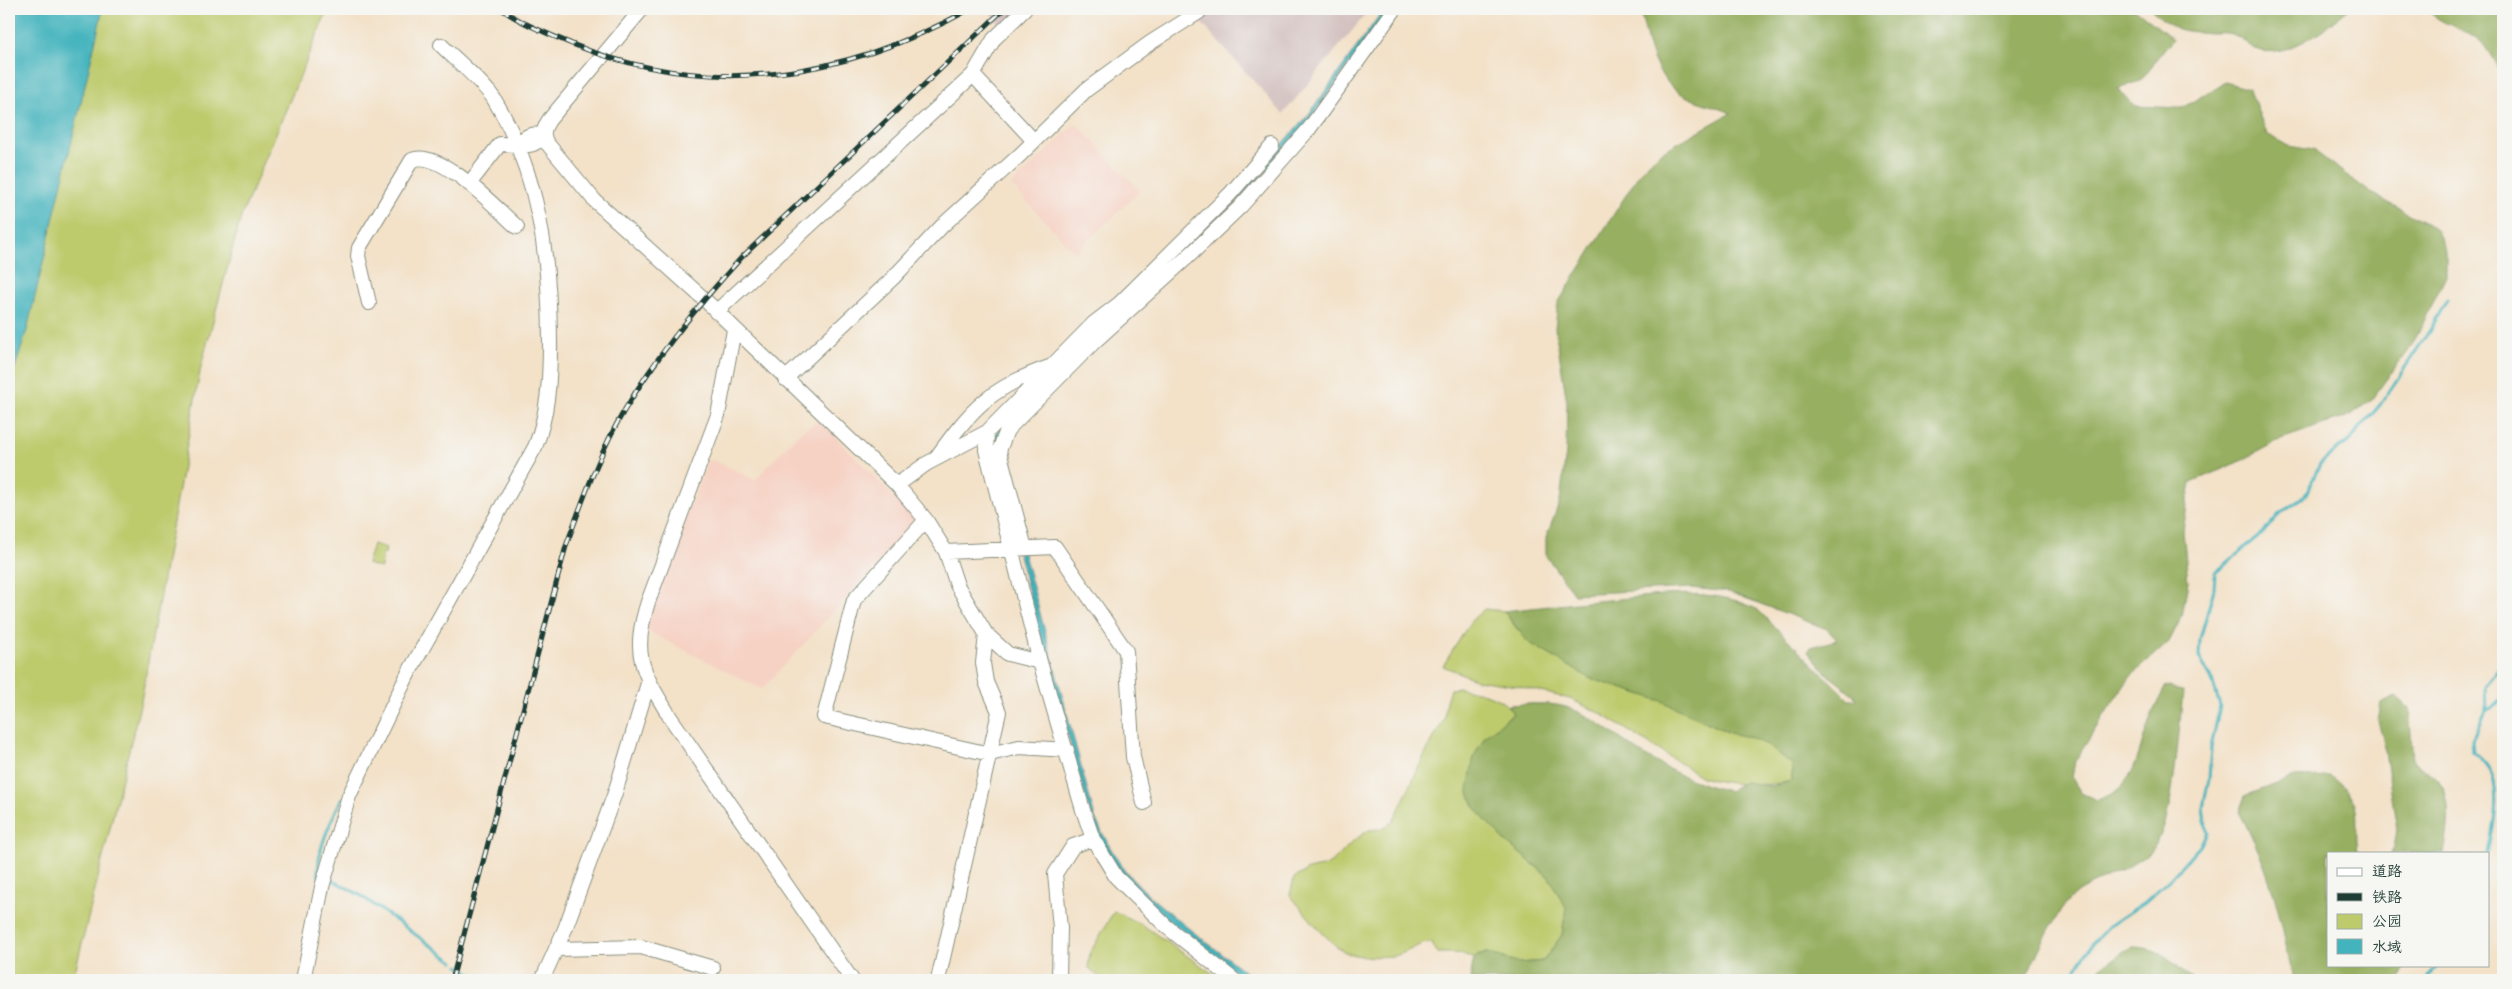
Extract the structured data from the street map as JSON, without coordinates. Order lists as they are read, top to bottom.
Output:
{
  "legend": [
    "道路",
    "铁路",
    "公园",
    "水域"
  ]
}
